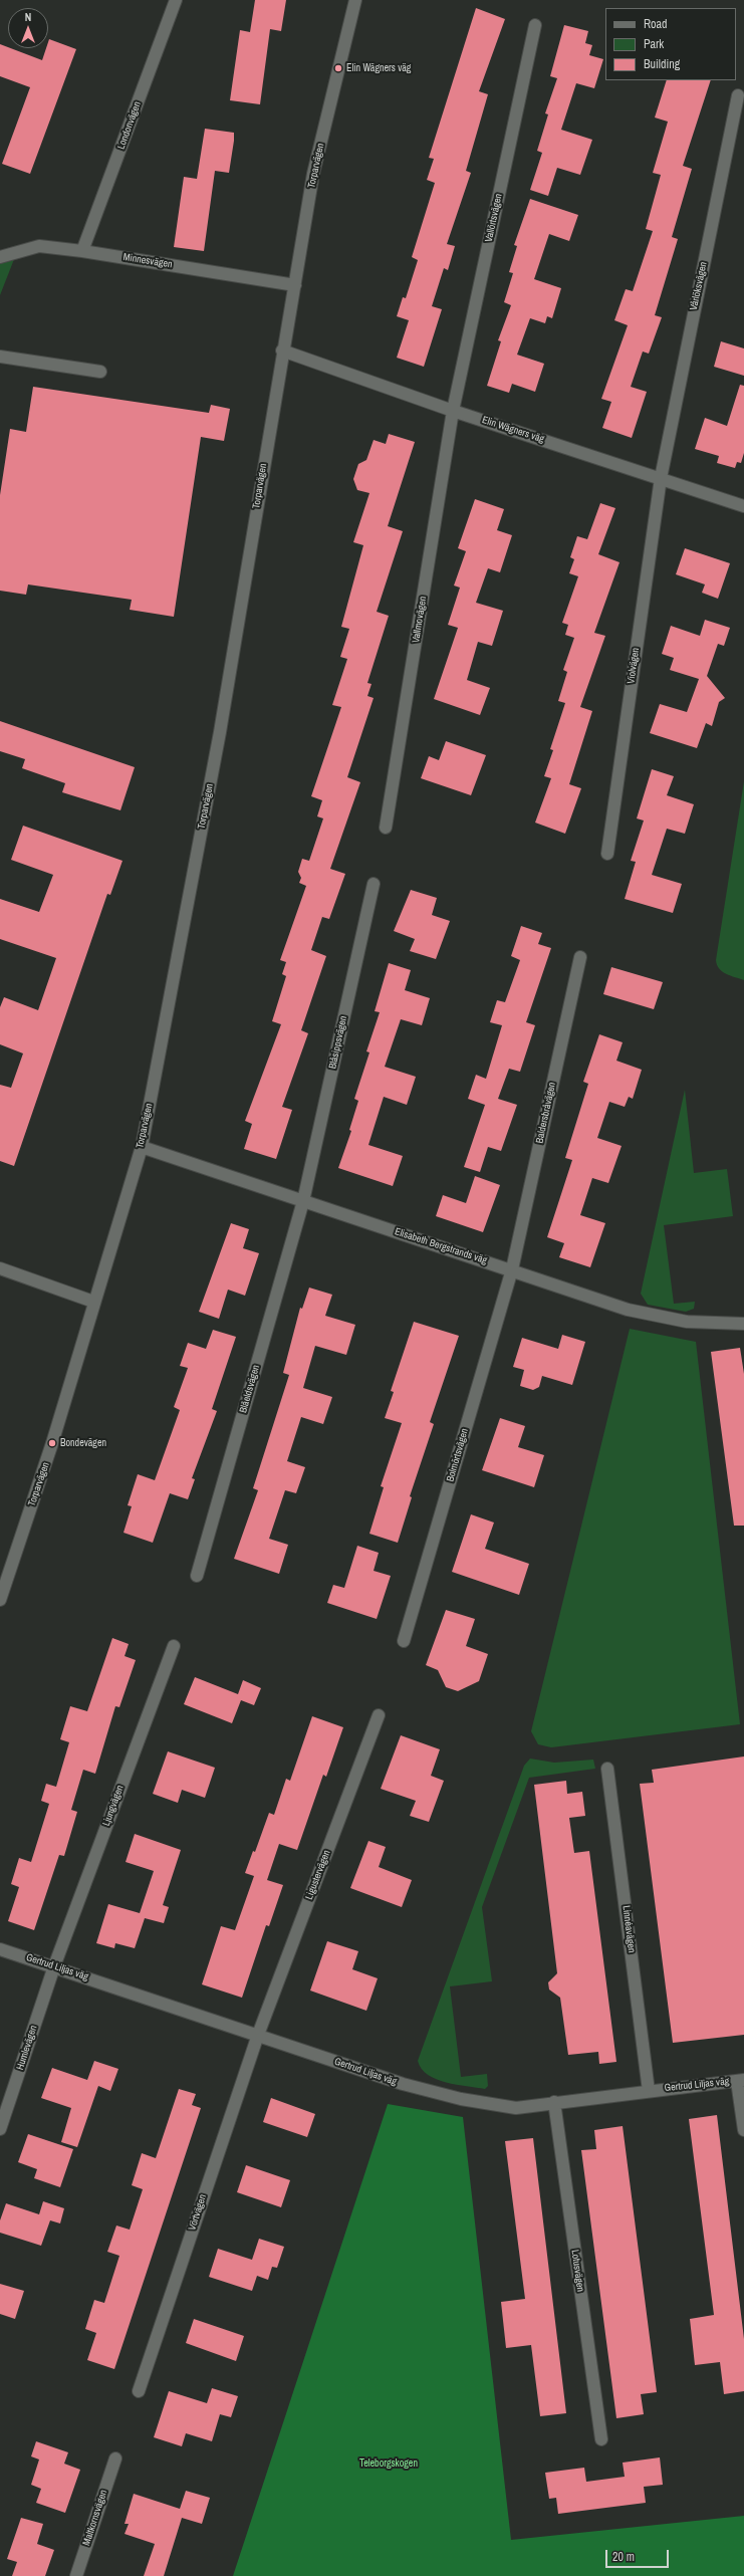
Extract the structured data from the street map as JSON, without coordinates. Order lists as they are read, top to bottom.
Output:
{
  "streets": {
    "street": [
      "Londonvägen",
      "Torparvägen",
      "Vallörtsvägen",
      "Minnesvägen",
      "Vårlöksvägen",
      "Elin Wägners väg",
      "Vallmovägen",
      "Violvägen",
      "Blåsippsvägen",
      "Baldersbråvägen",
      "Elisabeth Bergstrands väg",
      "Blåeldsvägen",
      "Bolmörtsvägen",
      "Ljungvägen",
      "Ligustervägen",
      "Linnéavägen",
      "Gertrud Liljas väg",
      "Humlevägen",
      "Vörtvägen",
      "Lotusvägen",
      "Maltkornsvägen"
    ]
  },
  "crossings": [
    ["Londonvägen", "Minnesvägen"],
    ["Torparvägen", "Minnesvägen"],
    ["Torparvägen", "Elin Wägners väg"],
    ["Torparvägen", "Elisabeth Bergstrands väg"],
    ["Vallörtsvägen", "Elin Wägners väg"],
    ["Vallörtsvägen", "Vallmovägen"],
    ["Vårlöksvägen", "Elin Wägners väg"],
    ["Vårlöksvägen", "Violvägen"],
    ["Elin Wägners väg", "Vallmovägen"],
    ["Elin Wägners väg", "Violvägen"],
    ["Blåsippsvägen", "Elisabeth Bergstrands väg"],
    ["Blåsippsvägen", "Blåeldsvägen"],
    ["Baldersbråvägen", "Elisabeth Bergstrands väg"],
    ["Baldersbråvägen", "Bolmörtsvägen"],
    ["Elisabeth Bergstrands väg", "Blåeldsvägen"],
    ["Elisabeth Bergstrands väg", "Bolmörtsvägen"],
    ["Ljungvägen", "Gertrud Liljas väg"],
    ["Ljungvägen", "Humlevägen"],
    ["Ligustervägen", "Gertrud Liljas väg"],
    ["Ligustervägen", "Vörtvägen"],
    ["Linnéavägen", "Gertrud Liljas väg"],
    ["Gertrud Liljas väg", "Humlevägen"],
    ["Gertrud Liljas väg", "Vörtvägen"],
    ["Gertrud Liljas väg", "Lotusvägen"]
  ],
  "parks": ["Teleborgskogen"],
  "places": ["Elin Wägners väg", "Bondevägen"],
  "legend": ["Road", "Park", "Building"],
  "scale_bar": "20 m",
  "north": "top"
}
